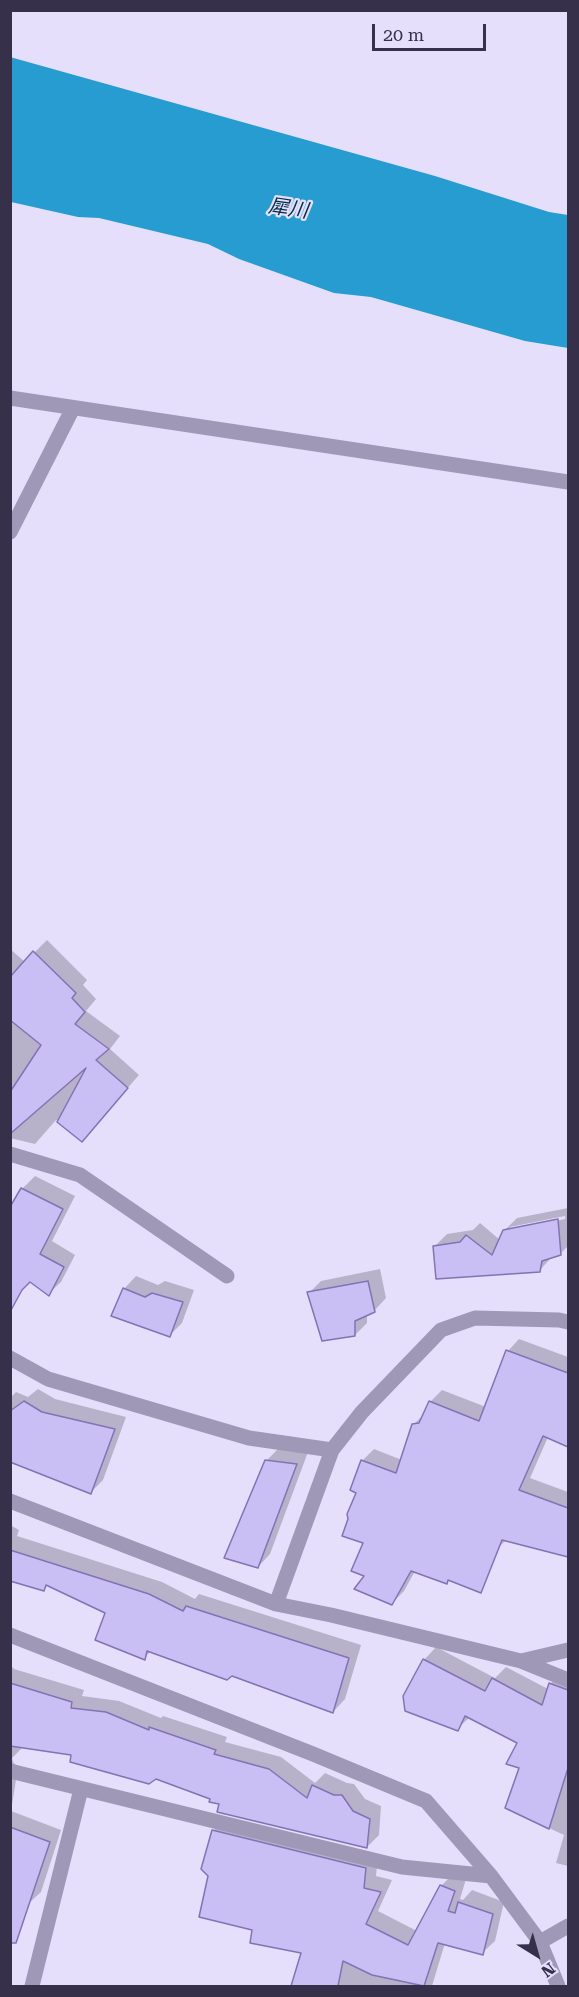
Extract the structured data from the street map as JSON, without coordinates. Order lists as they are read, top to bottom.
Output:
{
  "water": ["犀川"],
  "scale_bar": "20 m",
  "north": "bottom right"
}
